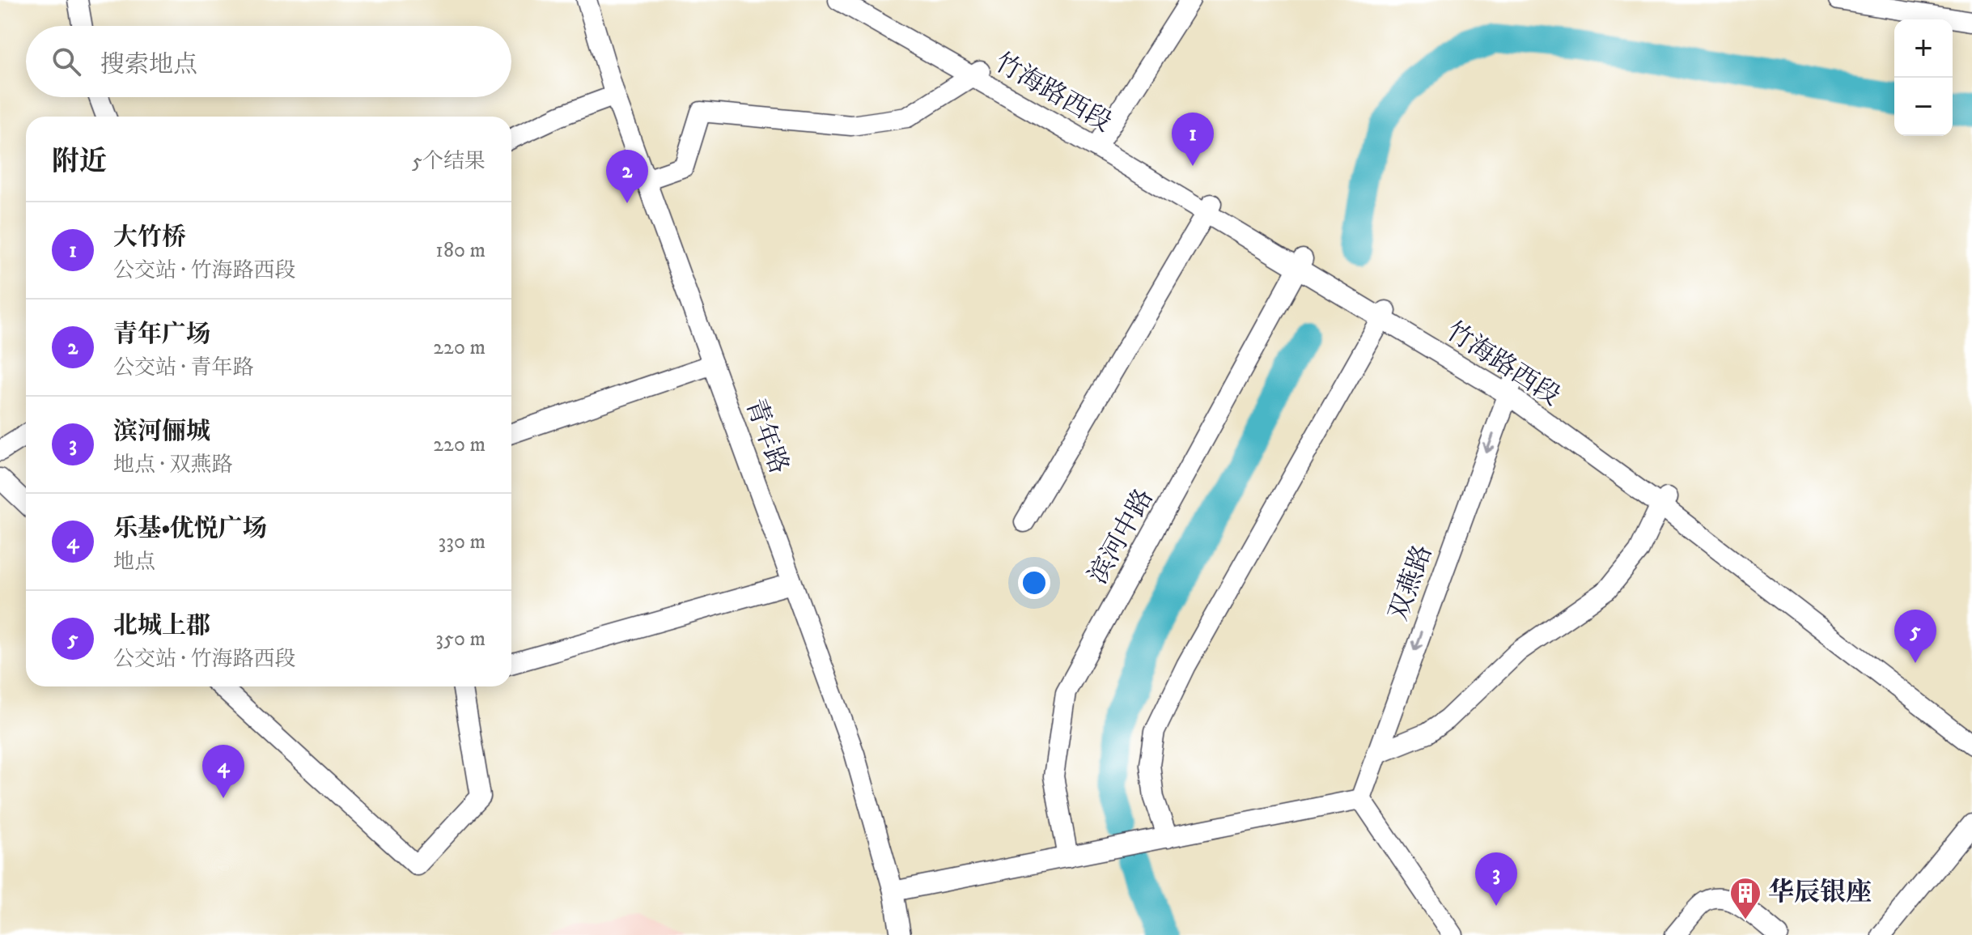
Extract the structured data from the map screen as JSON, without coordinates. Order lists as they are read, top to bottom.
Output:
{
  "streets": {
    "street": [
      "竹海路西段",
      "青年路",
      "滨河中路",
      "双燕路"
    ]
  },
  "crossings": [
    ["竹海路西段", "青年路"],
    ["竹海路西段", "滨河中路"],
    ["竹海路西段", "双燕路"]
  ],
  "places": {
    "building": ["华辰银座"]
  },
  "page": {
    "map_buttons": ["+", "−"],
    "search": "搜索地点",
    "pins": [
      "1",
      "2",
      "5",
      "4",
      "3"
    ],
    "heading": ["附近", "5个结果"],
    "list": [
      {
        "mark": "1",
        "name": "大竹桥",
        "note": "公交站 · 竹海路西段",
        "value": "180 m"
      },
      {
        "mark": "2",
        "name": "青年广场",
        "note": "公交站 · 青年路",
        "value": "220 m"
      },
      {
        "mark": "3",
        "name": "滨河俪城",
        "note": "地点 · 双燕路",
        "value": "220 m"
      },
      {
        "mark": "4",
        "name": "乐基•优悦广场",
        "note": "地点",
        "value": "330 m"
      },
      {
        "mark": "5",
        "name": "北城上郡",
        "note": "公交站 · 竹海路西段",
        "value": "350 m"
      }
    ]
  }
}
